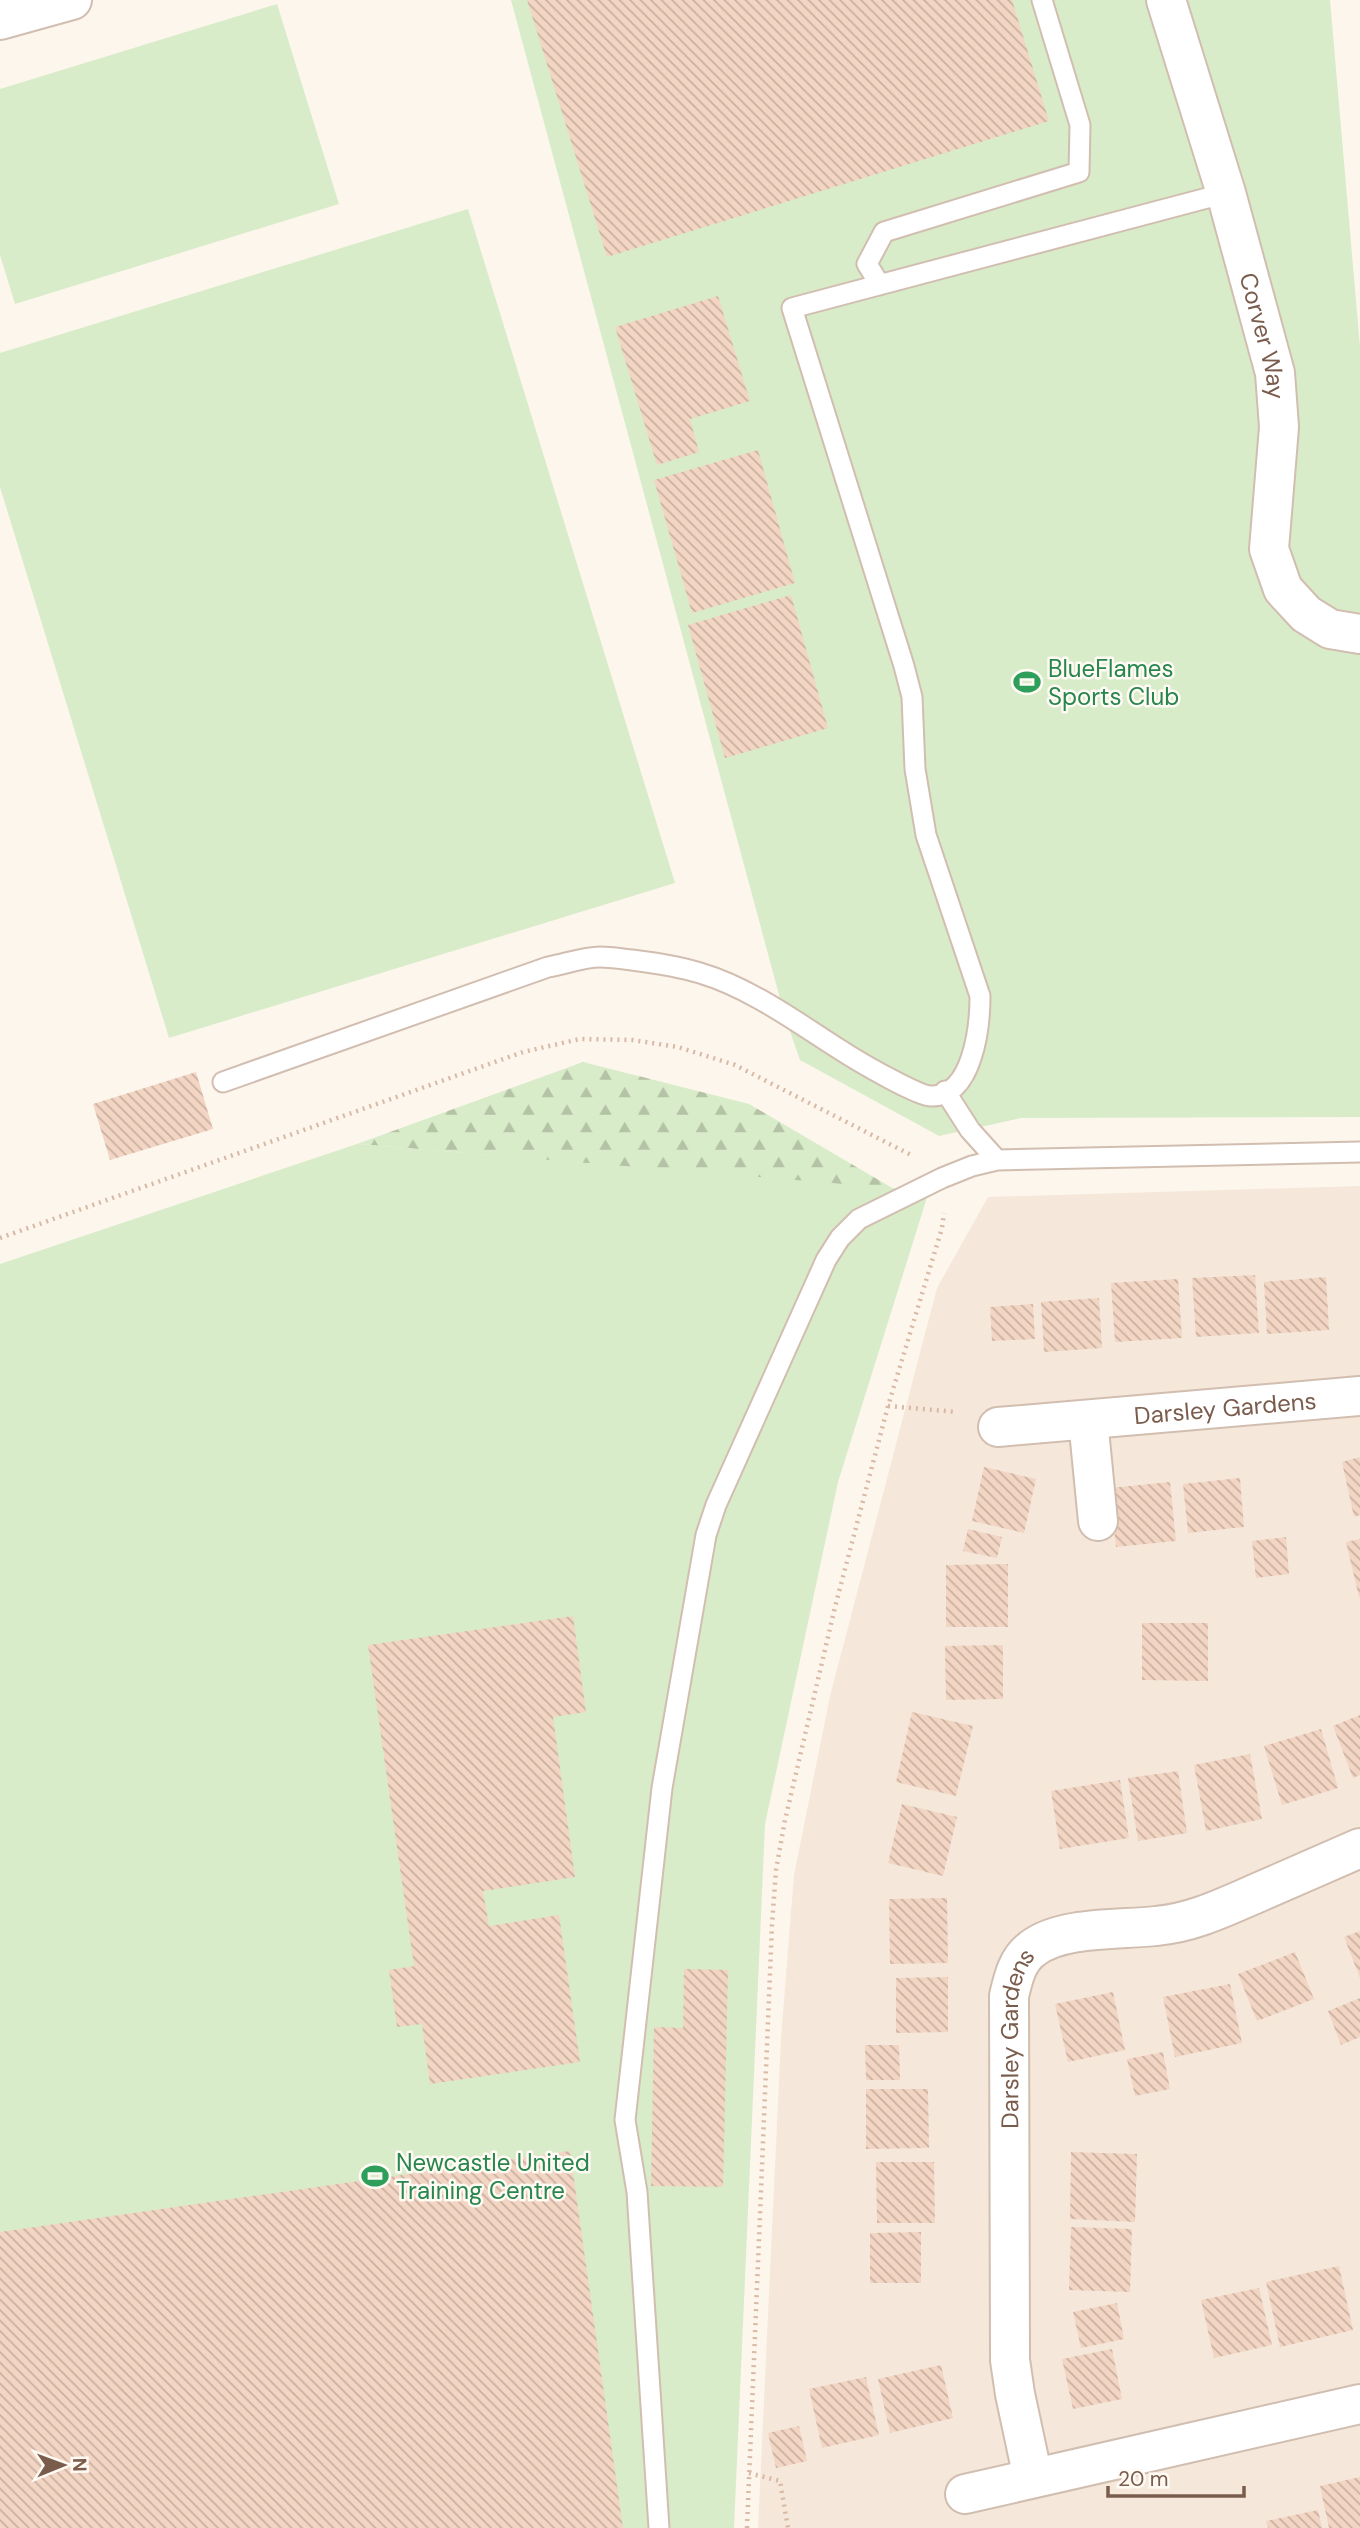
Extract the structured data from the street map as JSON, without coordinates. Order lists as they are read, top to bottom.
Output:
{
  "streets": {
    "street": ["Corver Way", "Darsley Gardens"]
  },
  "places": {
    "sports": ["BlueFlames Sports Club", "Newcastle United Training Centre"]
  },
  "scale_bar": "20 m",
  "north": "right"
}
